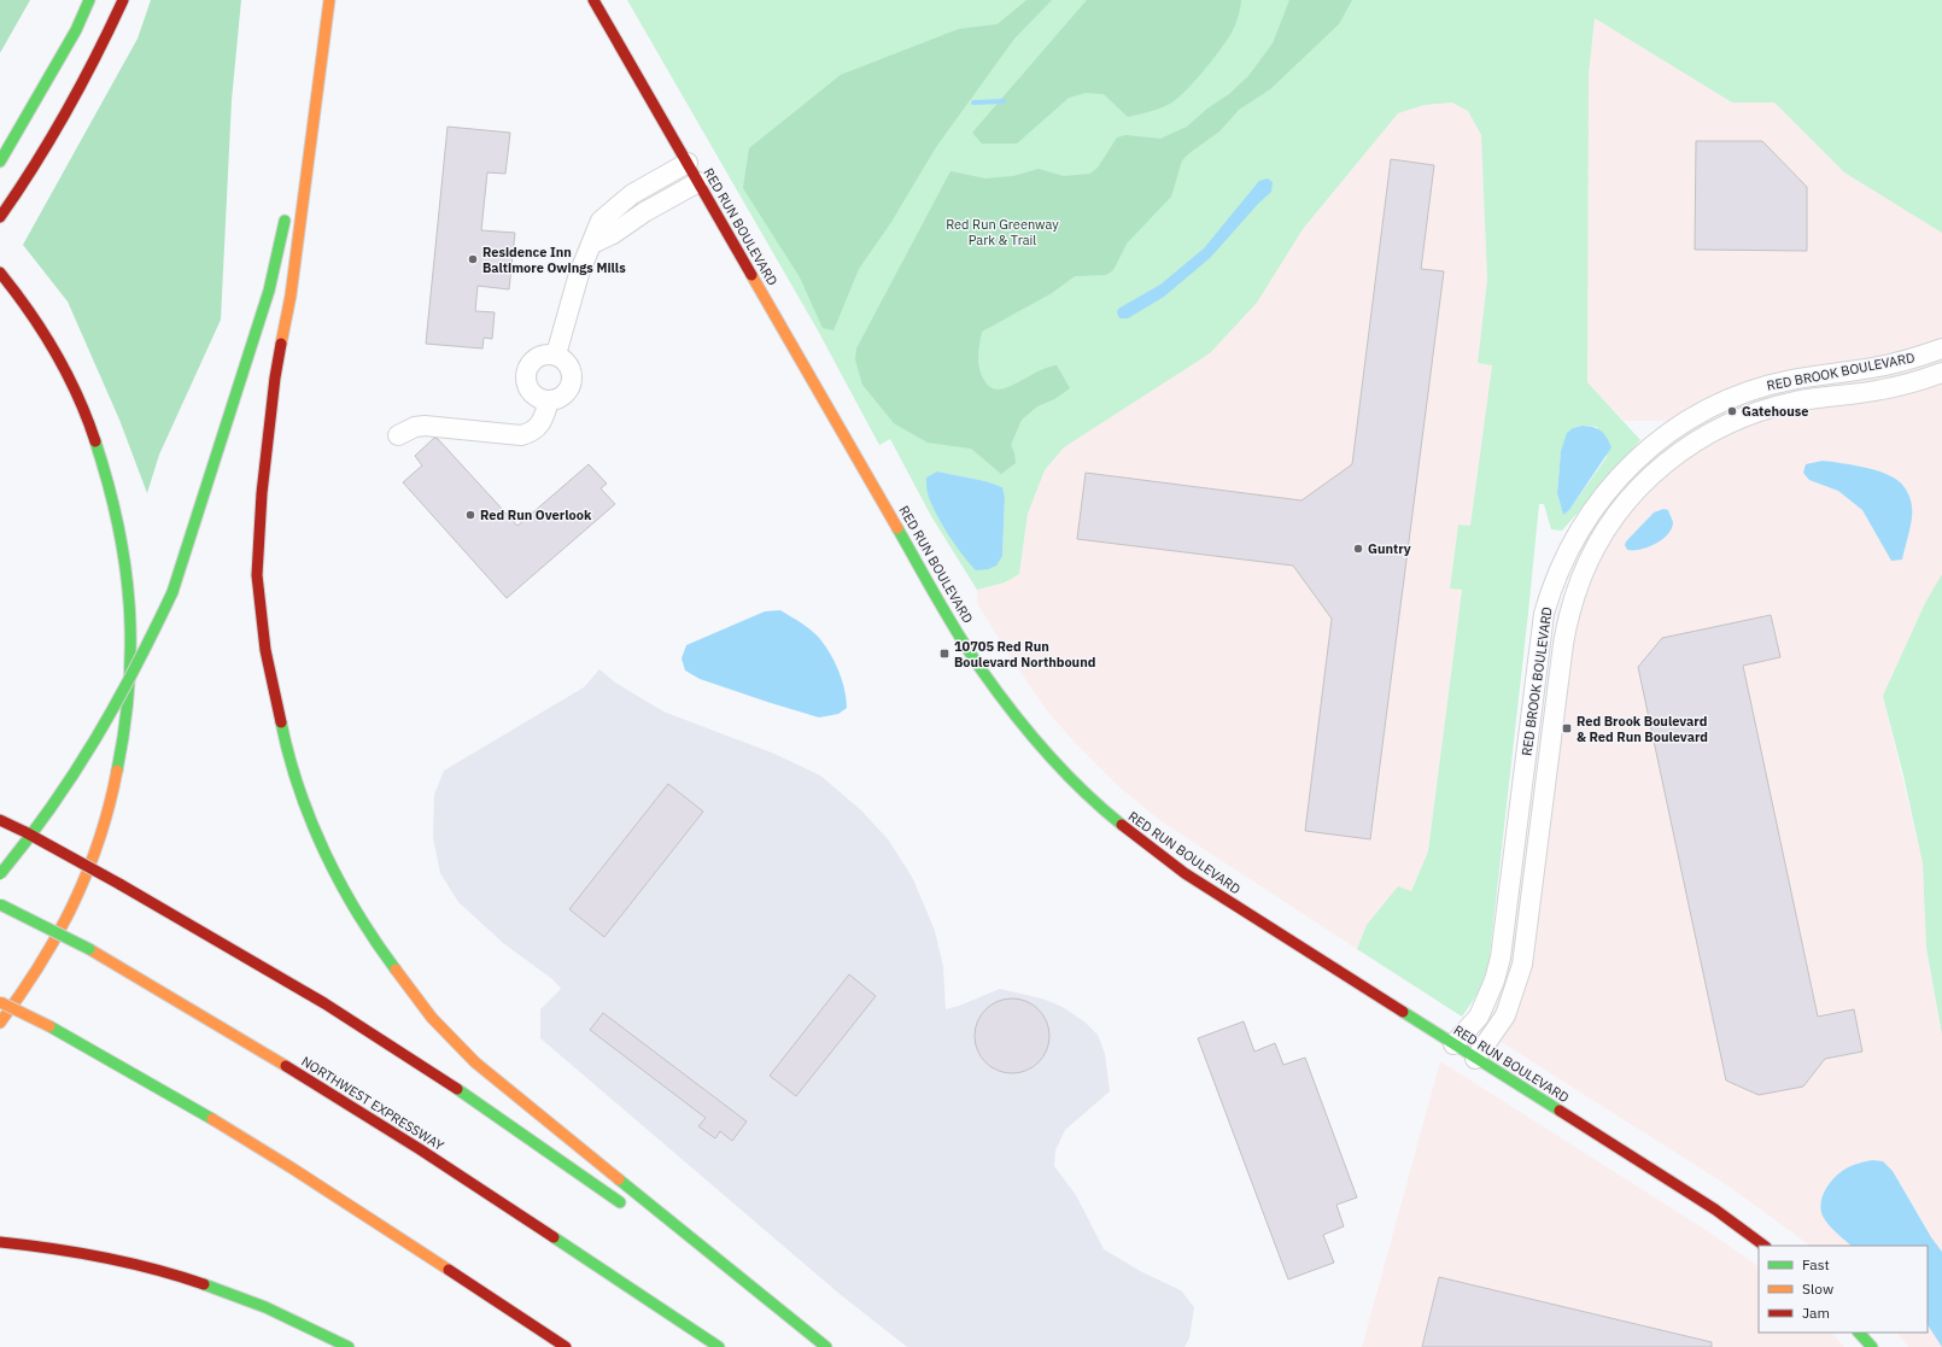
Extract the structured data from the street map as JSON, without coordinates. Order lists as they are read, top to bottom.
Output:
{
  "streets": {
    "main road": ["RED RUN BOULEVARD", "NORTHWEST EXPRESSWAY"],
    "street": ["RED BROOK BOULEVARD"]
  },
  "crossings": [
    ["RED RUN BOULEVARD", "RED BROOK BOULEVARD"]
  ],
  "parks": ["Red Run Greenway Park & Trail"],
  "places": {
    "other": [
      "Residence Inn Baltimore Owings Mills",
      "Gatehouse",
      "Red Run Overlook",
      "Guntry"
    ],
    "transit": ["10705 Red Run Boulevard Northbound", "Red Brook Boulevard & Red Run Boulevard"]
  },
  "legend": ["Fast", "Slow", "Jam"]
}
